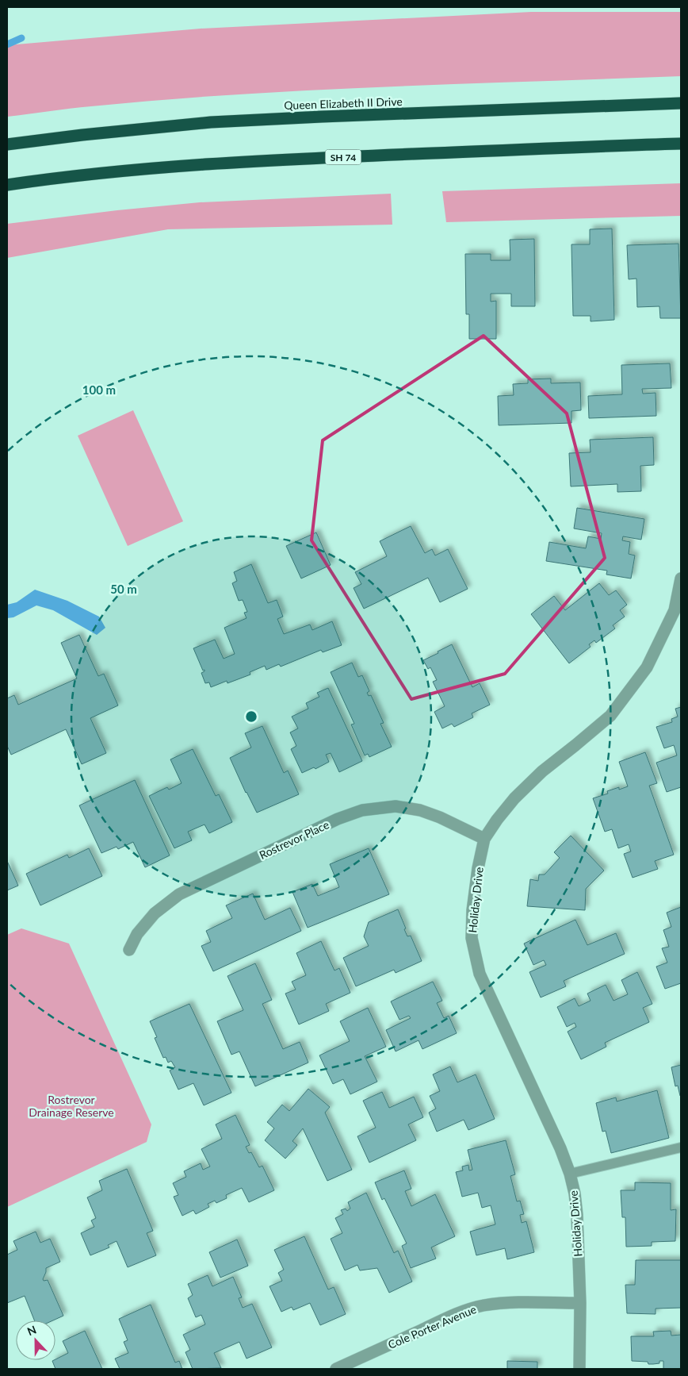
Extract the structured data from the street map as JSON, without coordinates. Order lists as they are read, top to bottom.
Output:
{
  "streets": {
    "highway": ["Queen Elizabeth II Drive", "SH 74"],
    "street": ["Rostrevor Place", "Holiday Drive", "Cole Porter Avenue"]
  },
  "crossings": [
    ["Rostrevor Place", "Holiday Drive"],
    ["Holiday Drive", "Cole Porter Avenue"]
  ],
  "parks": ["Rostrevor Drainage Reserve"],
  "north": "top",
  "rings": ["100 m", "50 m"]
}
